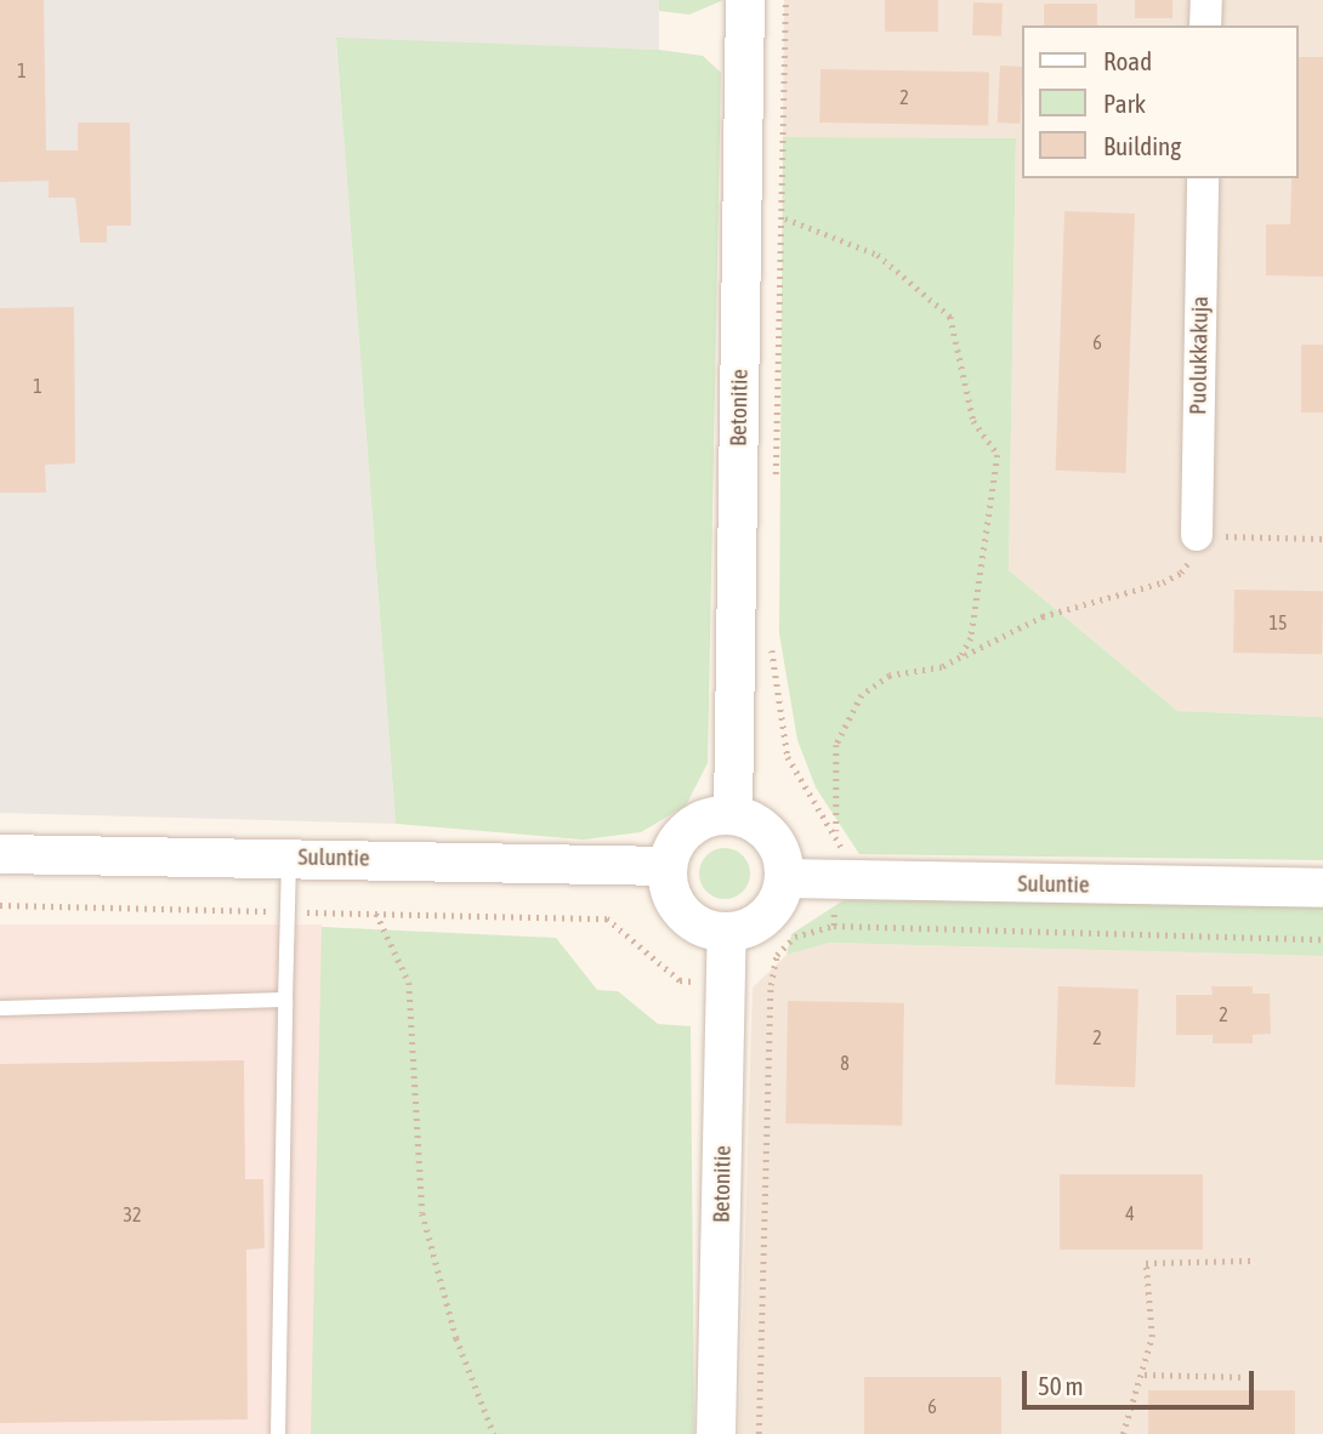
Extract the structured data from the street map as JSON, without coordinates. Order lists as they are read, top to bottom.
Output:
{
  "streets": {
    "street": ["Puolukkakuja", "Betonitie", "Suluntie"]
  },
  "crossings": [
    ["Betonitie", "Suluntie"]
  ],
  "house_numbers": [
    "1",
    "2",
    "6",
    "1",
    "15",
    "2",
    "2",
    "8",
    "4",
    "32",
    "6"
  ],
  "legend": ["Road", "Park", "Building"],
  "scale_bar": "50 m"
}
